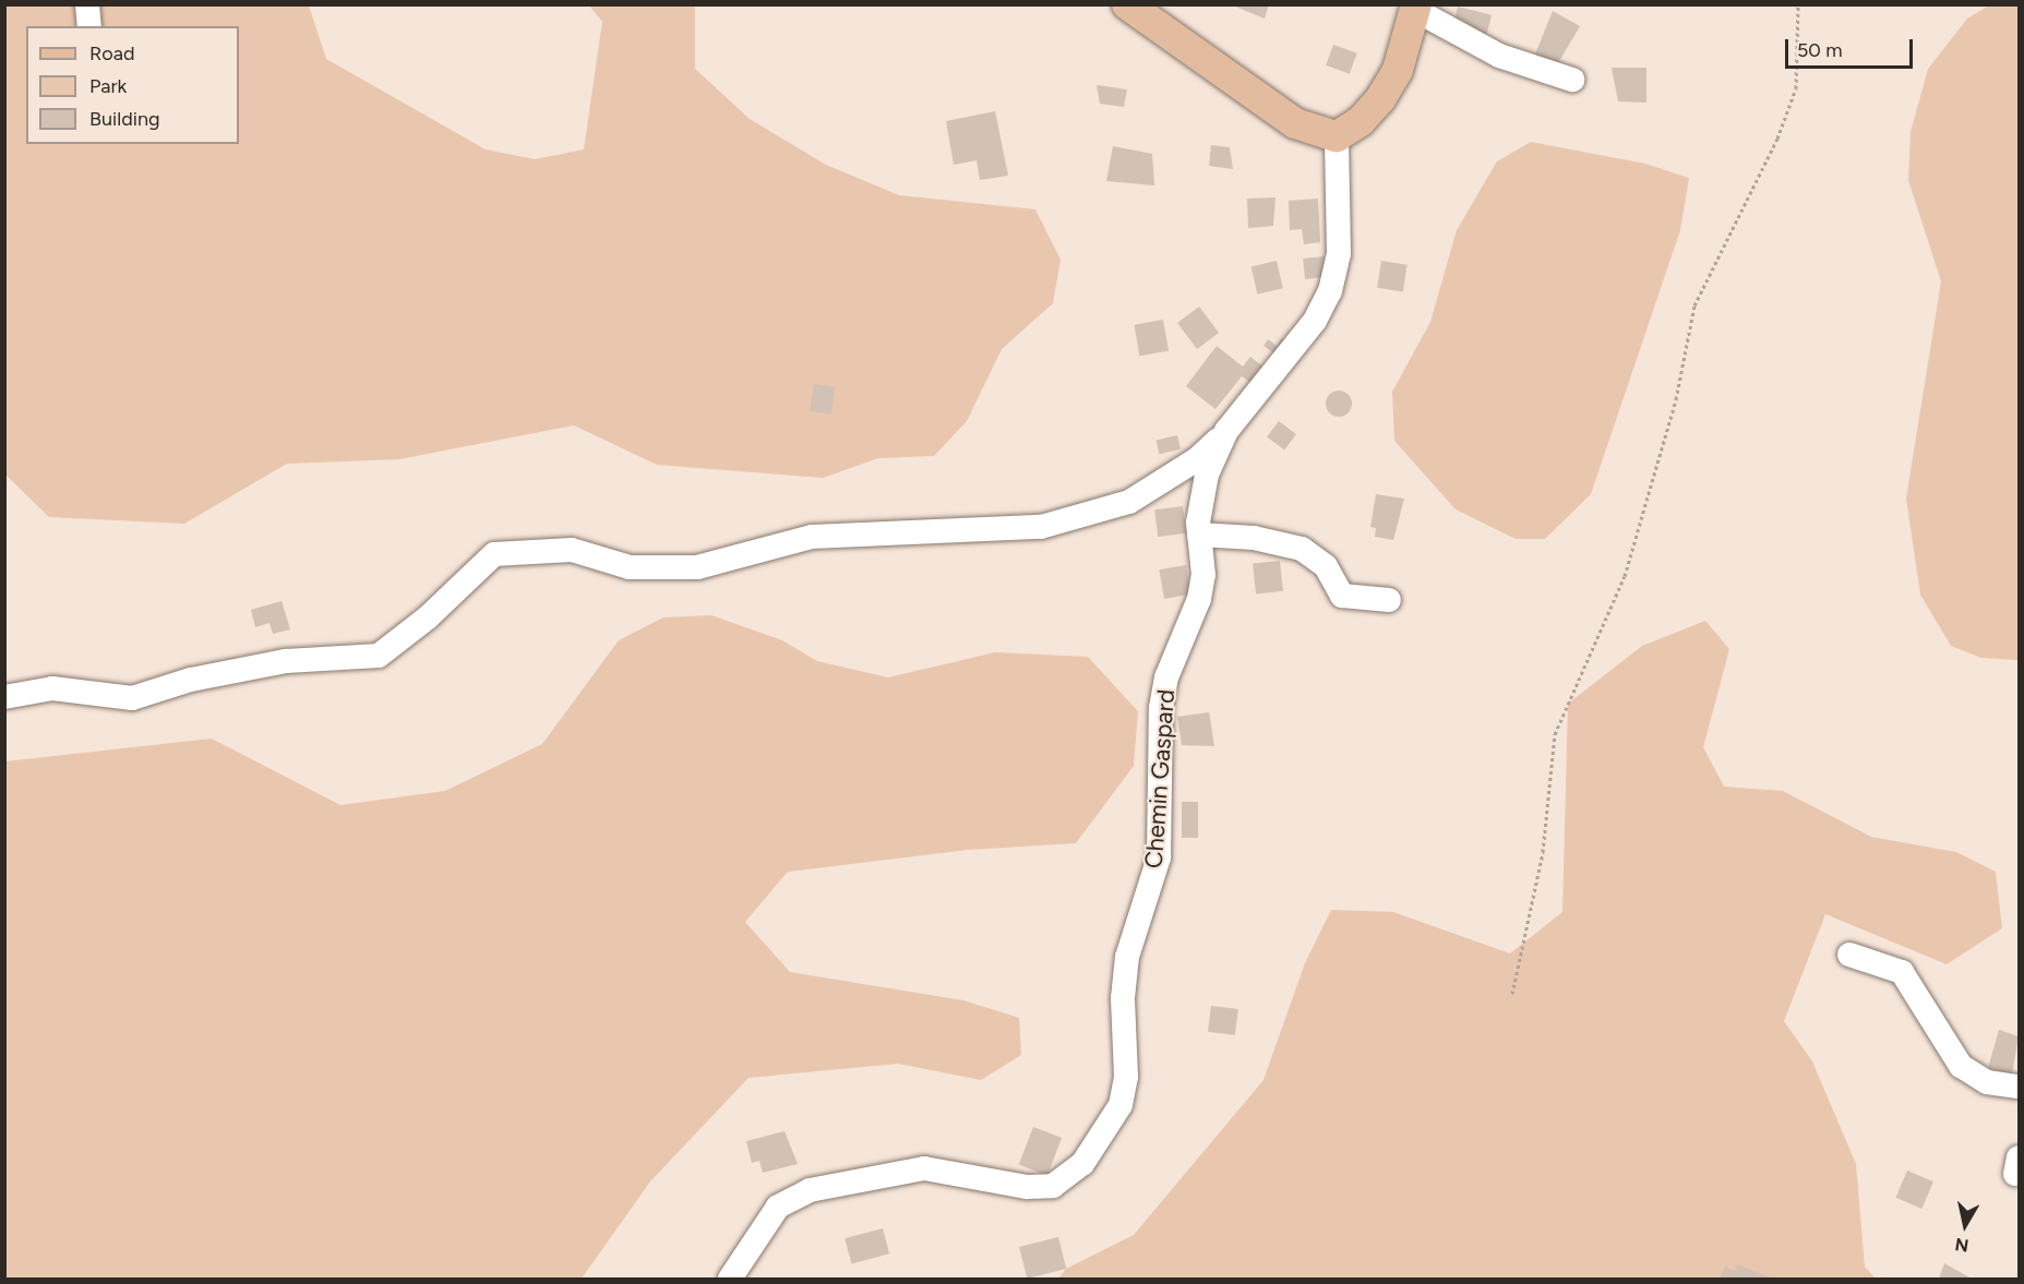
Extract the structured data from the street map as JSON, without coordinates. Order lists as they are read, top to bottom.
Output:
{
  "streets": {
    "street": ["Chemin Gaspard"]
  },
  "legend": ["Road", "Park", "Building"],
  "scale_bar": "50 m",
  "north": "bottom"
}
